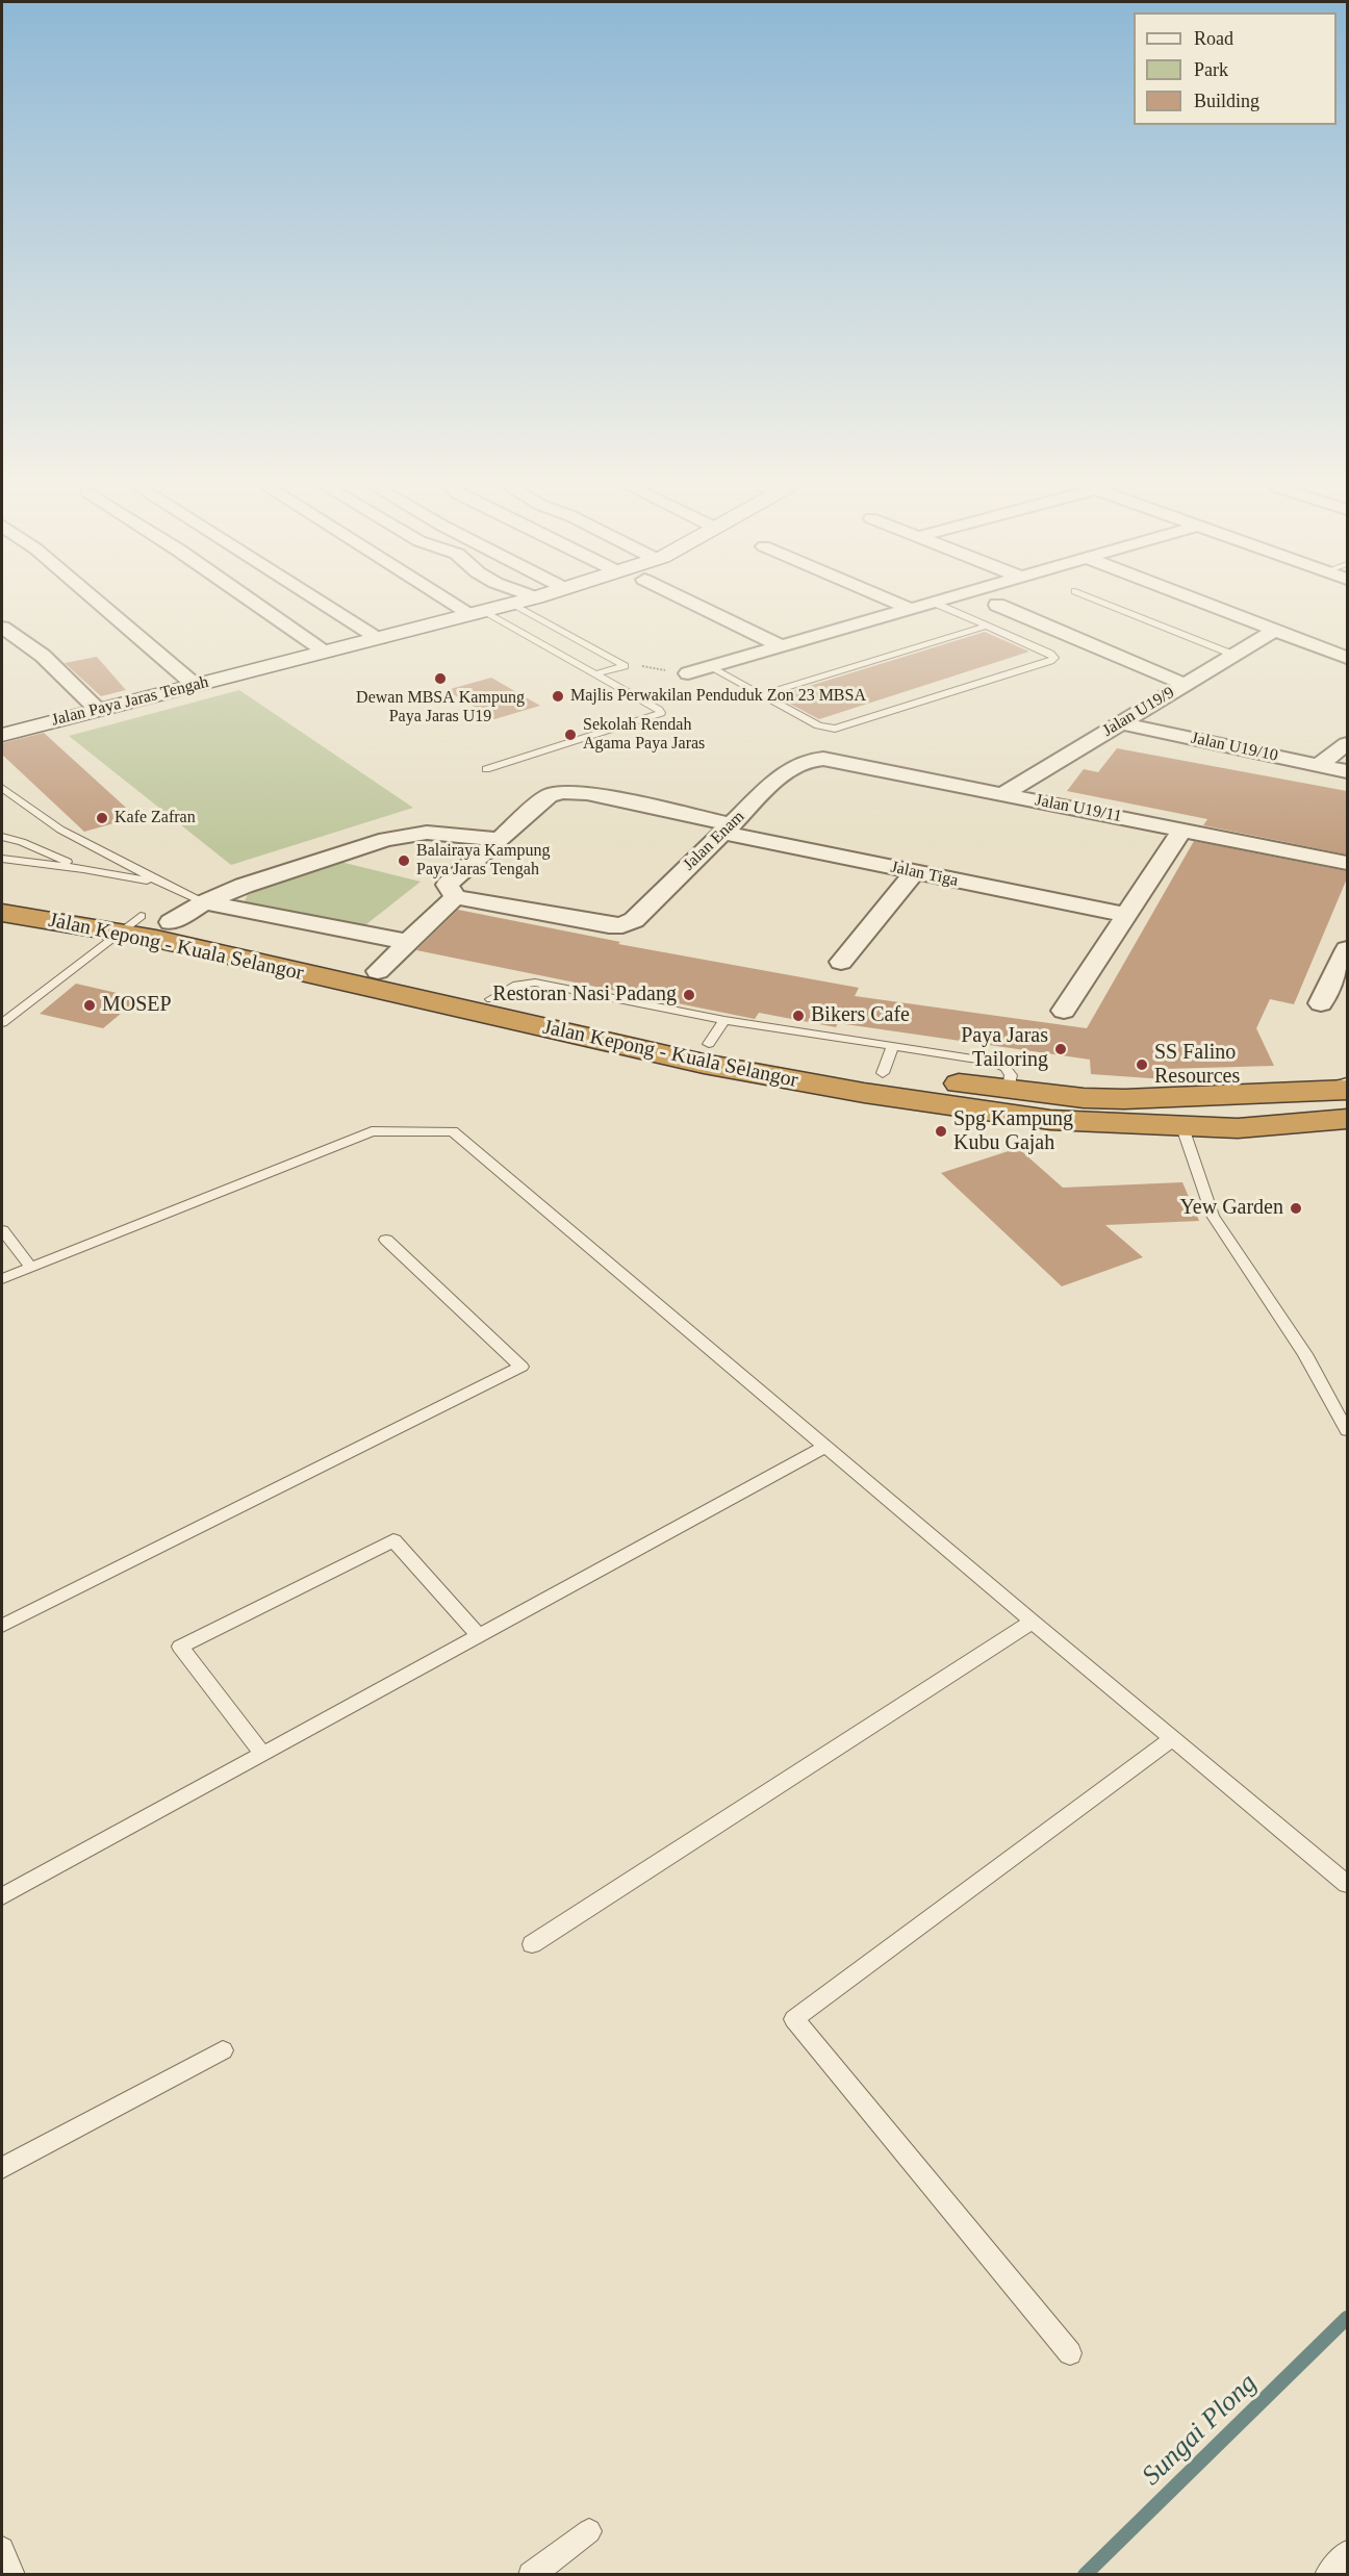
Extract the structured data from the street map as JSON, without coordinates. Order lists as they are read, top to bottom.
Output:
{
  "streets": {
    "highway": ["Jalan Kepong - Kuala Selangor"],
    "street": [
      "Jalan Paya Jaras Tengah",
      "Jalan U19/9",
      "Jalan U19/10",
      "Jalan U19/11",
      "Jalan Enam",
      "Jalan Tiga"
    ]
  },
  "crossings": [
    ["Jalan U19/9", "Jalan U19/10"],
    ["Jalan U19/9", "Jalan U19/11"],
    ["Jalan U19/11", "Jalan Enam"],
    ["Jalan Enam", "Jalan Tiga"]
  ],
  "water": ["Sungai Plong"],
  "places": [
    "Dewan MBSA Kampung Paya Jaras U19",
    "Majlis Perwakilan Penduduk Zon 23 MBSA",
    "Sekolah Rendah Agama Paya Jaras",
    "Kafe Zafran",
    "Balairaya Kampung Paya Jaras Tengah",
    "Restoran Nasi Padang",
    "MOSEP",
    "Bikers Cafe",
    "Paya Jaras Tailoring",
    "SS Falino Resources",
    "Spg Kampung Kubu Gajah",
    "Yew Garden"
  ],
  "legend": ["Road", "Park", "Building"]
}
